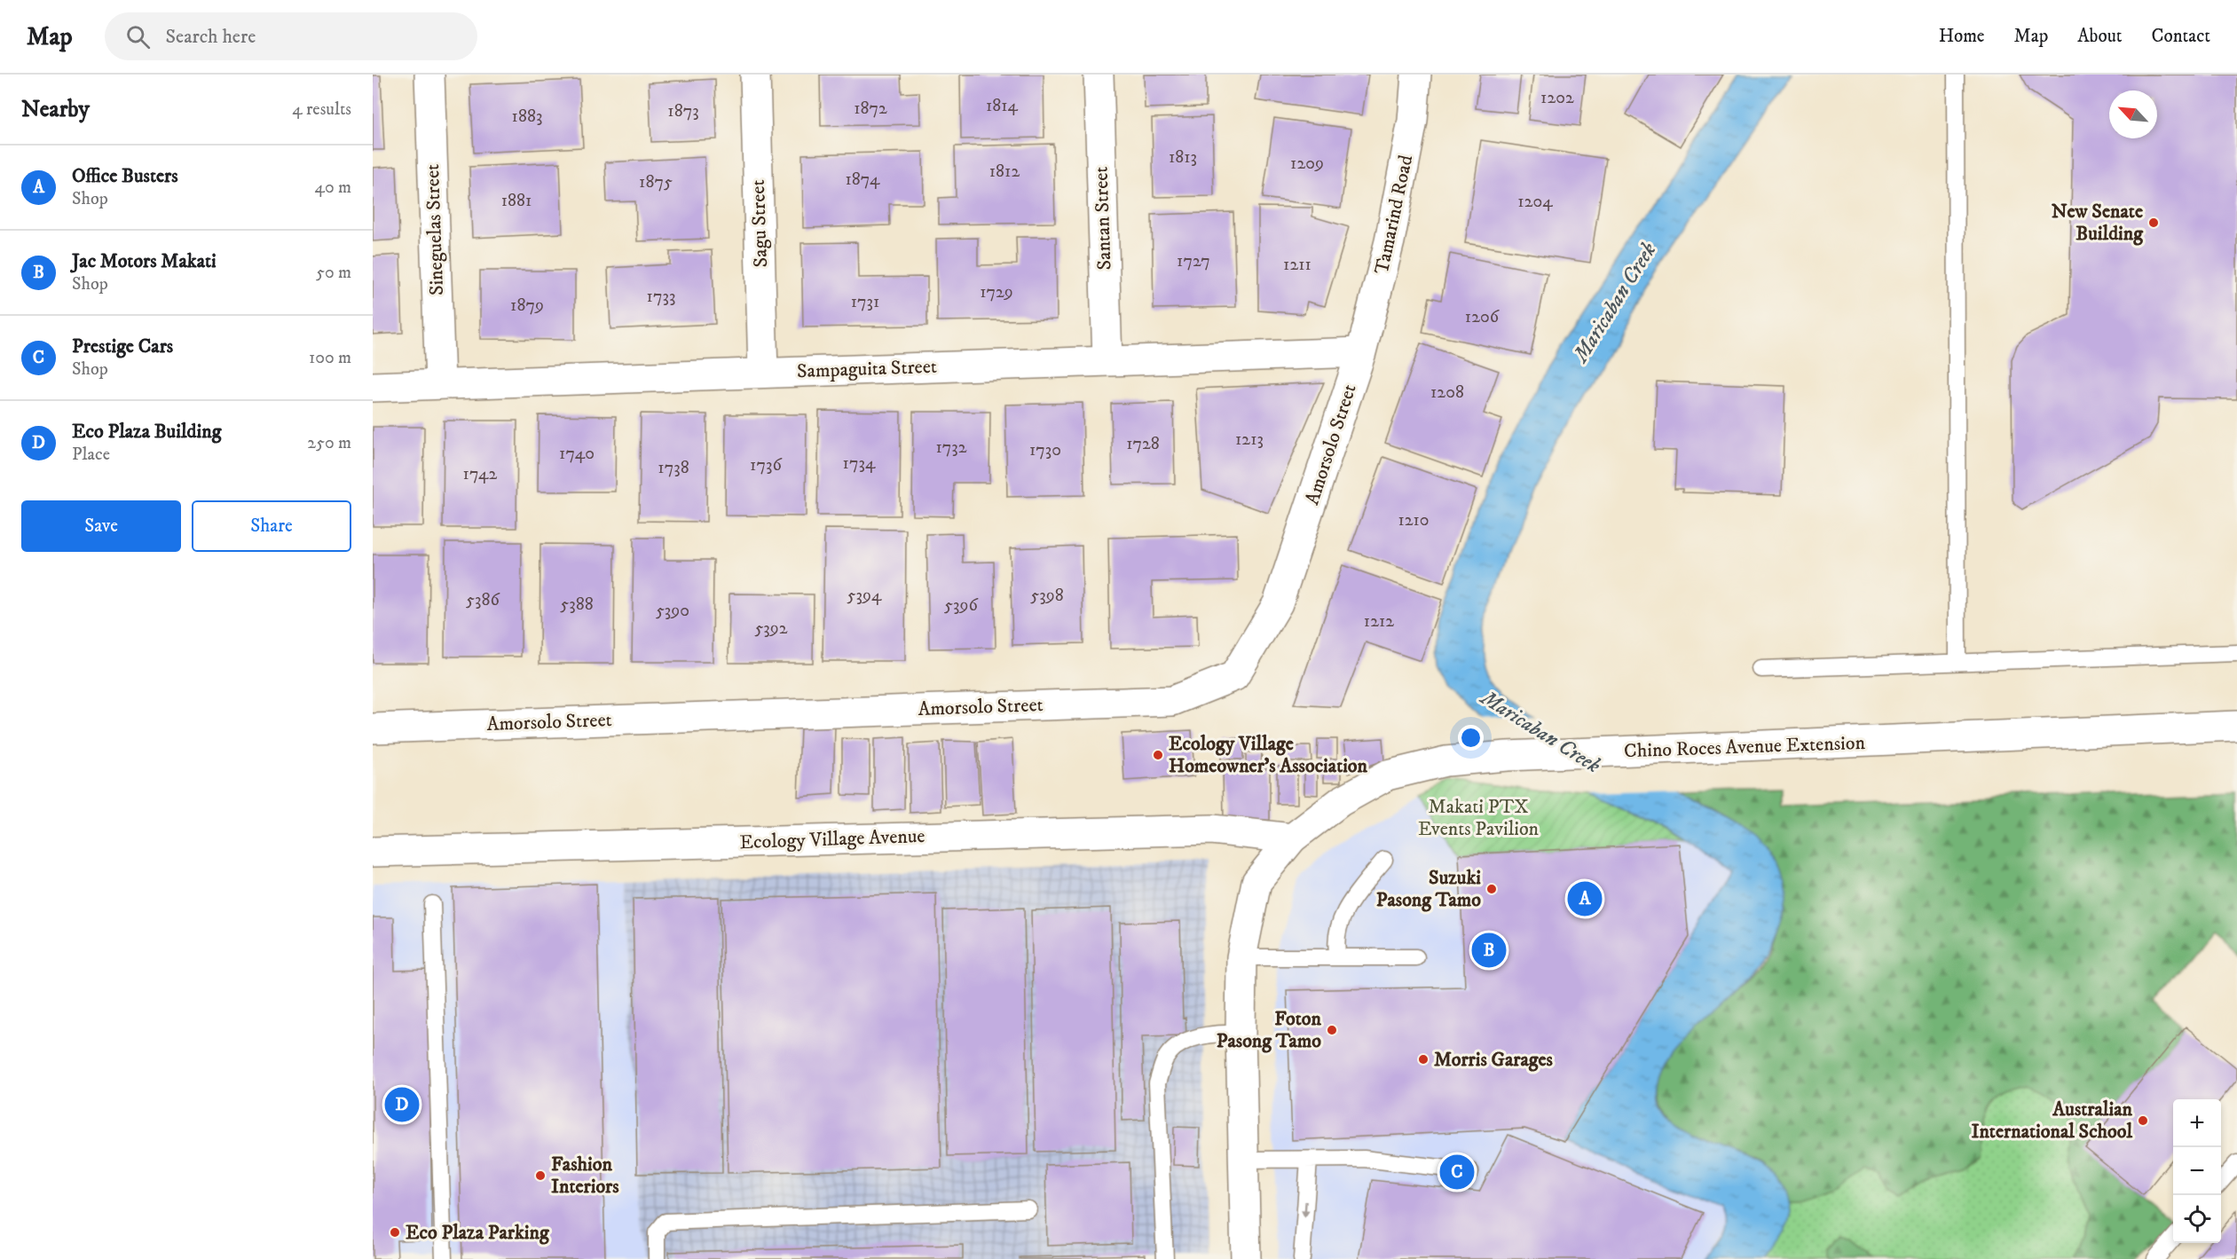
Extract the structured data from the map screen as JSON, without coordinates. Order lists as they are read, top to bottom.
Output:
{
  "streets": {
    "street": [
      "Tamarind Road",
      "Santan Street",
      "Sagu Street",
      "Sineguelas Street",
      "Sampaguita Street",
      "Amorsolo Street",
      "Chino Roces Avenue Extension",
      "Ecology Village Avenue"
    ]
  },
  "crossings": [
    ["Tamarind Road", "Sampaguita Street"],
    ["Tamarind Road", "Amorsolo Street"],
    ["Santan Street", "Sampaguita Street"],
    ["Sagu Street", "Sampaguita Street"],
    ["Sineguelas Street", "Sampaguita Street"],
    ["Sampaguita Street", "Amorsolo Street"],
    ["Chino Roces Avenue Extension", "Ecology Village Avenue"]
  ],
  "water": ["Maricaban Creek"],
  "parks": ["Makati PTX Events Pavilion"],
  "places": [
    "New Senate Building",
    "Ecology Village Homeowner's Association",
    "Suzuki Pasong Tamo",
    "Foton Pasong Tamo",
    "Morris Garages",
    "Australian International School",
    "Fashion Interiors",
    "Eco Plaza Parking"
  ],
  "house_numbers": [
    "1202",
    "1814",
    "1872",
    "1873",
    "1883",
    "1813",
    "1209",
    "1812",
    "1874",
    "1875",
    "1881",
    "1204",
    "1727",
    "1211",
    "1729",
    "1733",
    "1731",
    "1879",
    "1206",
    "1208",
    "1213",
    "1728",
    "1732",
    "1730",
    "1740",
    "1734",
    "1736",
    "1738",
    "1742",
    "1210",
    "5394",
    "5398",
    "5386",
    "5388",
    "5396",
    "5390",
    "1212",
    "5392"
  ],
  "north": "top left",
  "page": {
    "header": "Map",
    "search": "Search here",
    "nav": [
      "Home",
      "Map",
      "About",
      "Contact"
    ],
    "heading": ["Nearby", "4 results"],
    "list": [
      {
        "mark": "A",
        "name": "Office Busters",
        "note": "Shop",
        "value": "40 m"
      },
      {
        "mark": "B",
        "name": "Jac Motors Makati",
        "note": "Shop",
        "value": "50 m"
      },
      {
        "mark": "C",
        "name": "Prestige Cars",
        "note": "Shop",
        "value": "100 m"
      },
      {
        "mark": "D",
        "name": "Eco Plaza Building",
        "note": "Place",
        "value": "250 m"
      }
    ],
    "buttons": ["Save", "Share"],
    "pins": [
      "A",
      "B",
      "D",
      "C"
    ],
    "map_buttons": ["+", "−"]
  }
}
